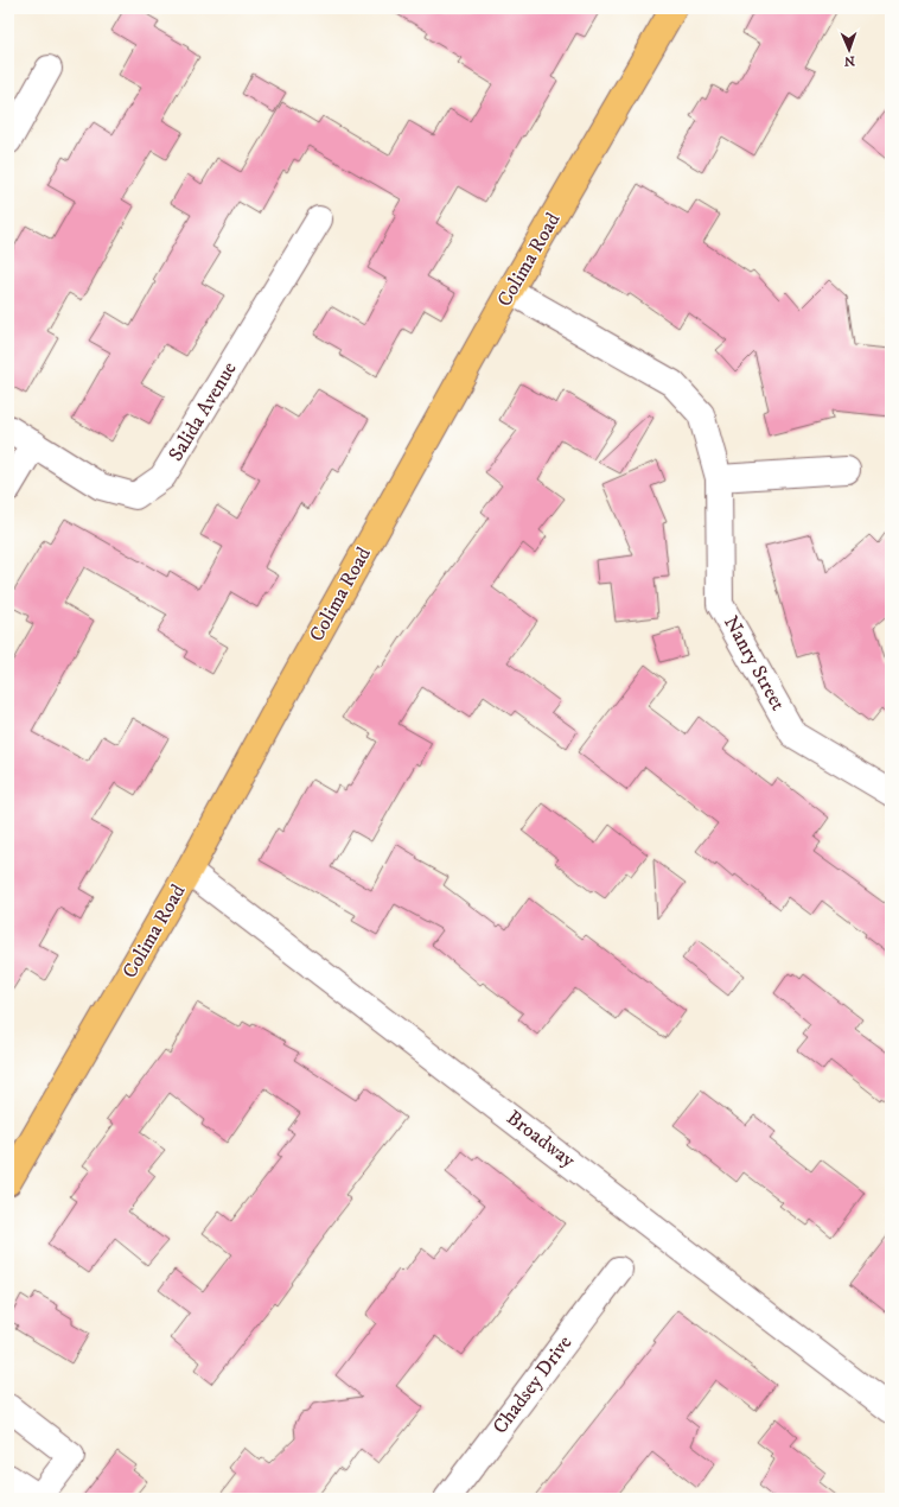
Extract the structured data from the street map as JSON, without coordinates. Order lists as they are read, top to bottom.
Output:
{
  "streets": {
    "main road": ["Colima Road"],
    "street": [
      "Salida Avenue",
      "Nanry Street",
      "Broadway",
      "Chadsey Drive"
    ]
  },
  "crossings": [
    ["Colima Road", "Nanry Street"],
    ["Colima Road", "Broadway"]
  ],
  "north": "bottom"
}
